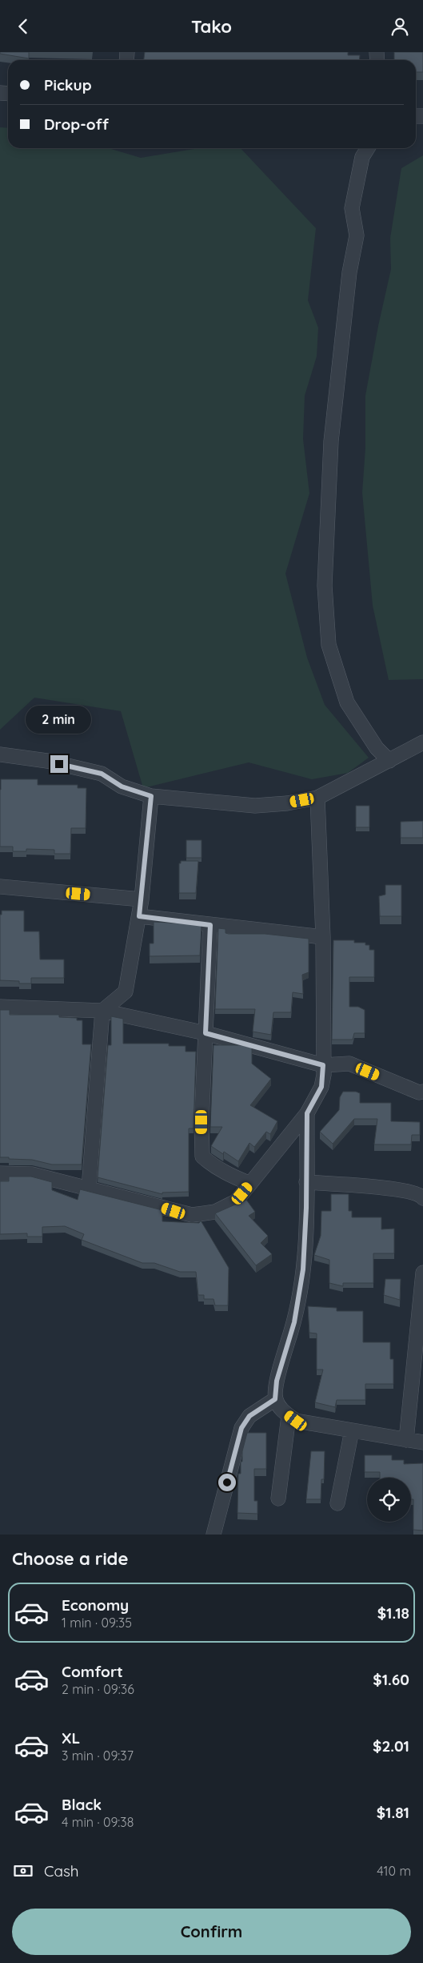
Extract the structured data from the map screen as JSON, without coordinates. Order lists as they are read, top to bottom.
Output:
{
  "page": {
    "header": "Tako",
    "banner": ["Pickup", "Drop-off"],
    "bubble": "2 min",
    "heading": "Choose a ride",
    "list": [
      {
        "name": "Economy",
        "note": "1 min · 09:35",
        "value": "$1.18"
      },
      {
        "name": "Comfort",
        "note": "2 min · 09:36",
        "value": "$1.60"
      },
      {
        "name": "XL",
        "note": "3 min · 09:37",
        "value": "$2.01"
      },
      {
        "name": "Black",
        "note": "4 min · 09:38",
        "value": "$1.81"
      }
    ],
    "pay": ["Cash", "410 m"],
    "buttons": "Confirm"
  }
}
